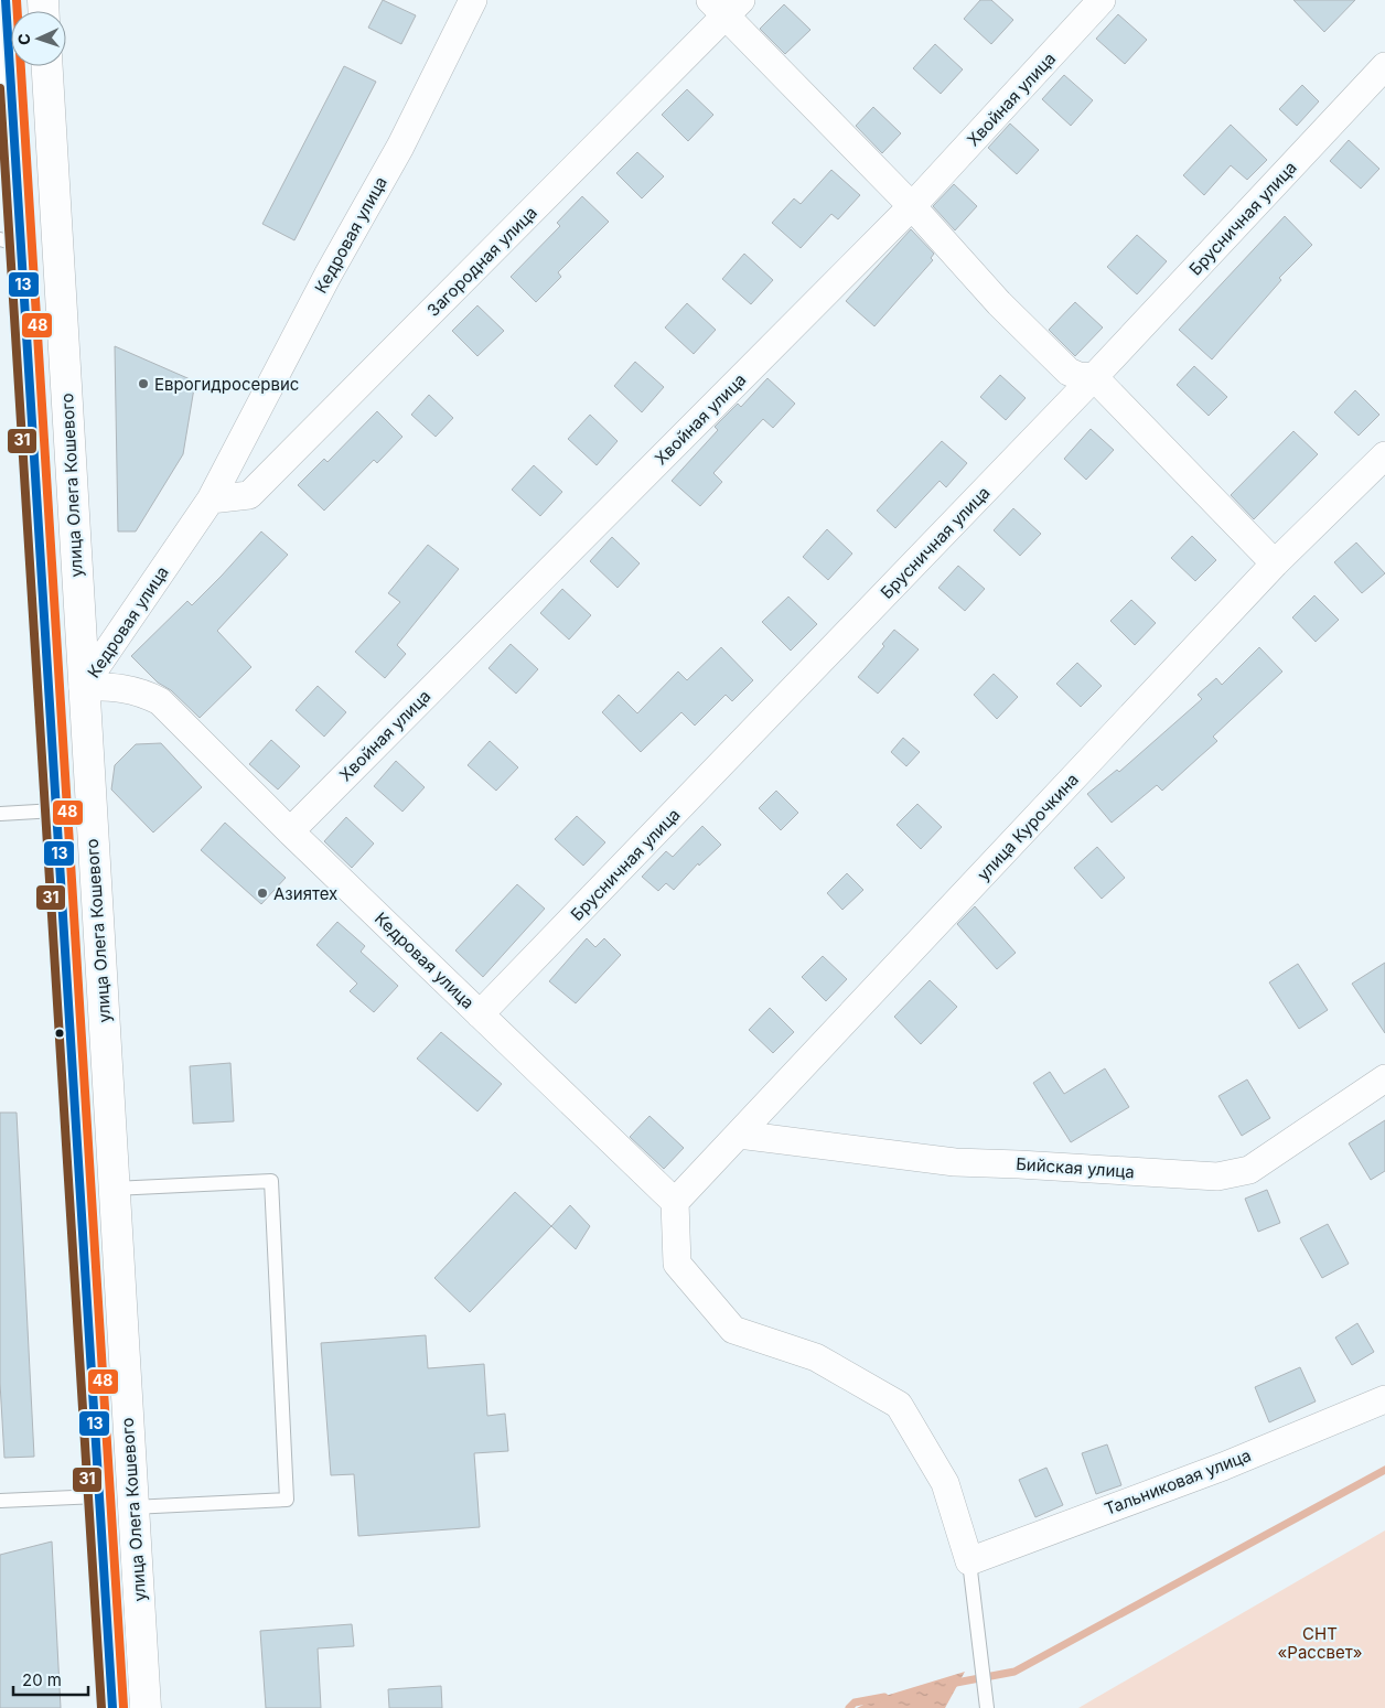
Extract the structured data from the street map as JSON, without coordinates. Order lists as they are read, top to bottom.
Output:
{
  "streets": {
    "main road": ["улица Олега Кошевого"],
    "street": [
      "Хвойная улица",
      "Брусничная улица",
      "Кедровая улица",
      "Загородная улица",
      "улица Курочкина",
      "Бийская улица",
      "Тальниковая улица"
    ]
  },
  "crossings": [
    ["Хвойная улица", "Кедровая улица"],
    ["Брусничная улица", "Кедровая улица"],
    ["Кедровая улица", "Загородная улица"],
    ["Кедровая улица", "улица Олега Кошевого"],
    ["Кедровая улица", "улица Курочкина"],
    ["улица Курочкина", "Бийская улица"]
  ],
  "parks": ["СНТ «Рассвет»"],
  "places": ["Еврогидросервис", "Азиятех"],
  "lines": ["transit line 13", "transit line 48", "transit line 31"],
  "scale_bar": "20 m",
  "north": "left"
}
